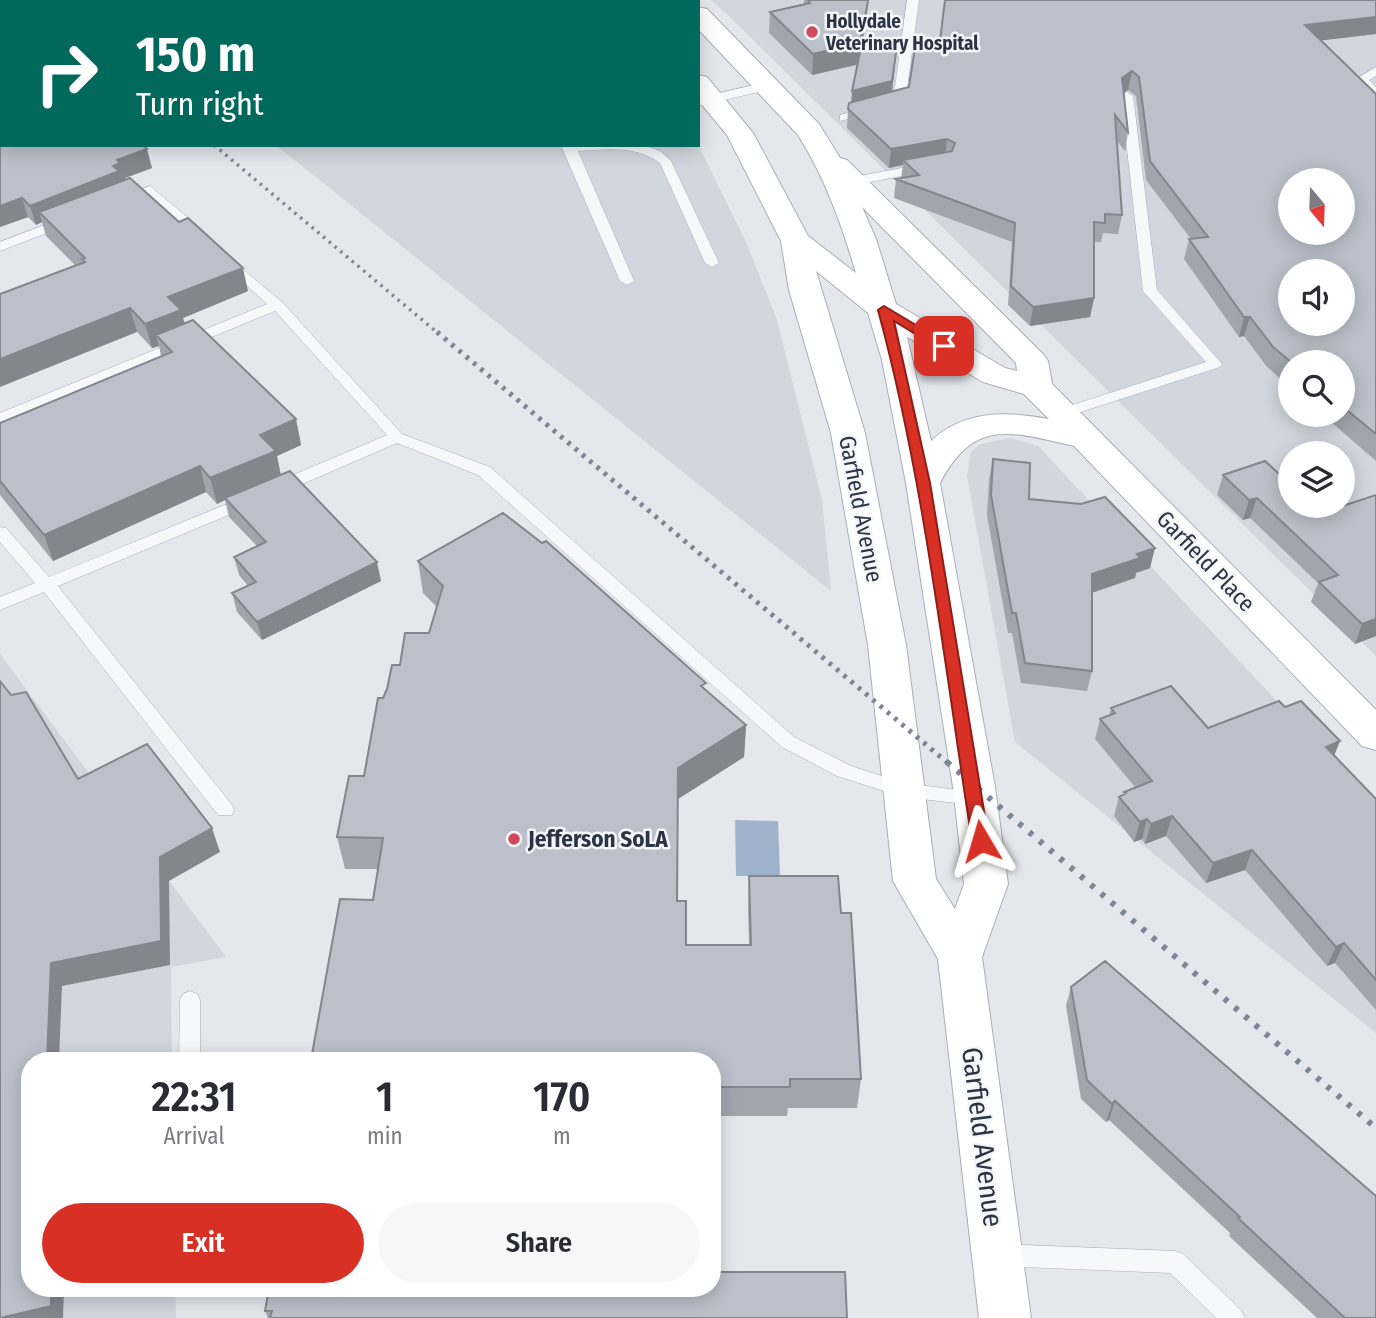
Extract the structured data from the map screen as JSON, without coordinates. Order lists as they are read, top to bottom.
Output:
{
  "streets": {
    "main road": ["Garfield Avenue", "Garfield Place"]
  },
  "places": ["Hollydale Veterinary Hospital", "Jefferson SoLA"],
  "north": "bottom",
  "page": {
    "turn": ["150 m", "Turn right"],
    "eta": [
      "22:31",
      "Arrival",
      "1",
      "min",
      "170",
      "m"
    ],
    "buttons": ["Exit", "Share"]
  }
}
